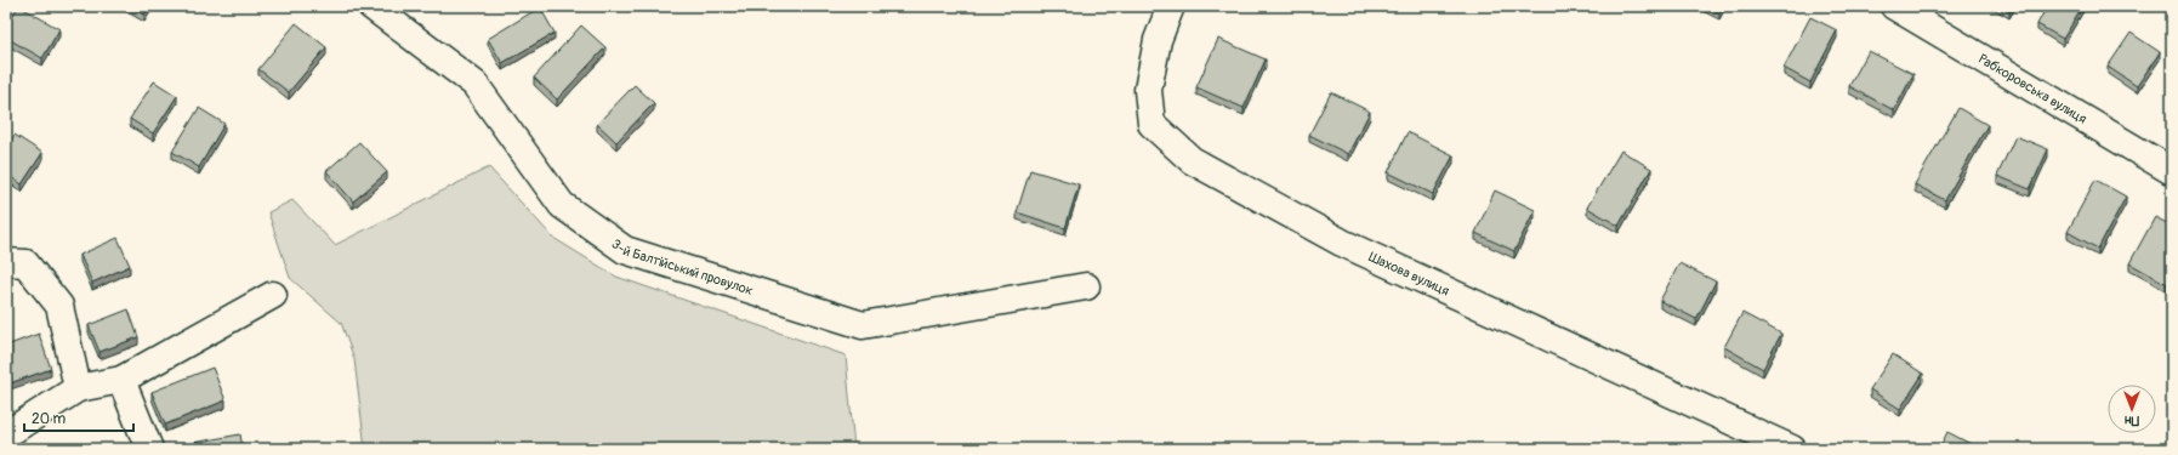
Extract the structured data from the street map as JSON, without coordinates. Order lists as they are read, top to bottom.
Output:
{
  "streets": {
    "street": ["Рабкоровська вулиця", "3-й Балтійський провулок", "Шахова вулиця"]
  },
  "scale_bar": "20 m",
  "north": "bottom"
}
